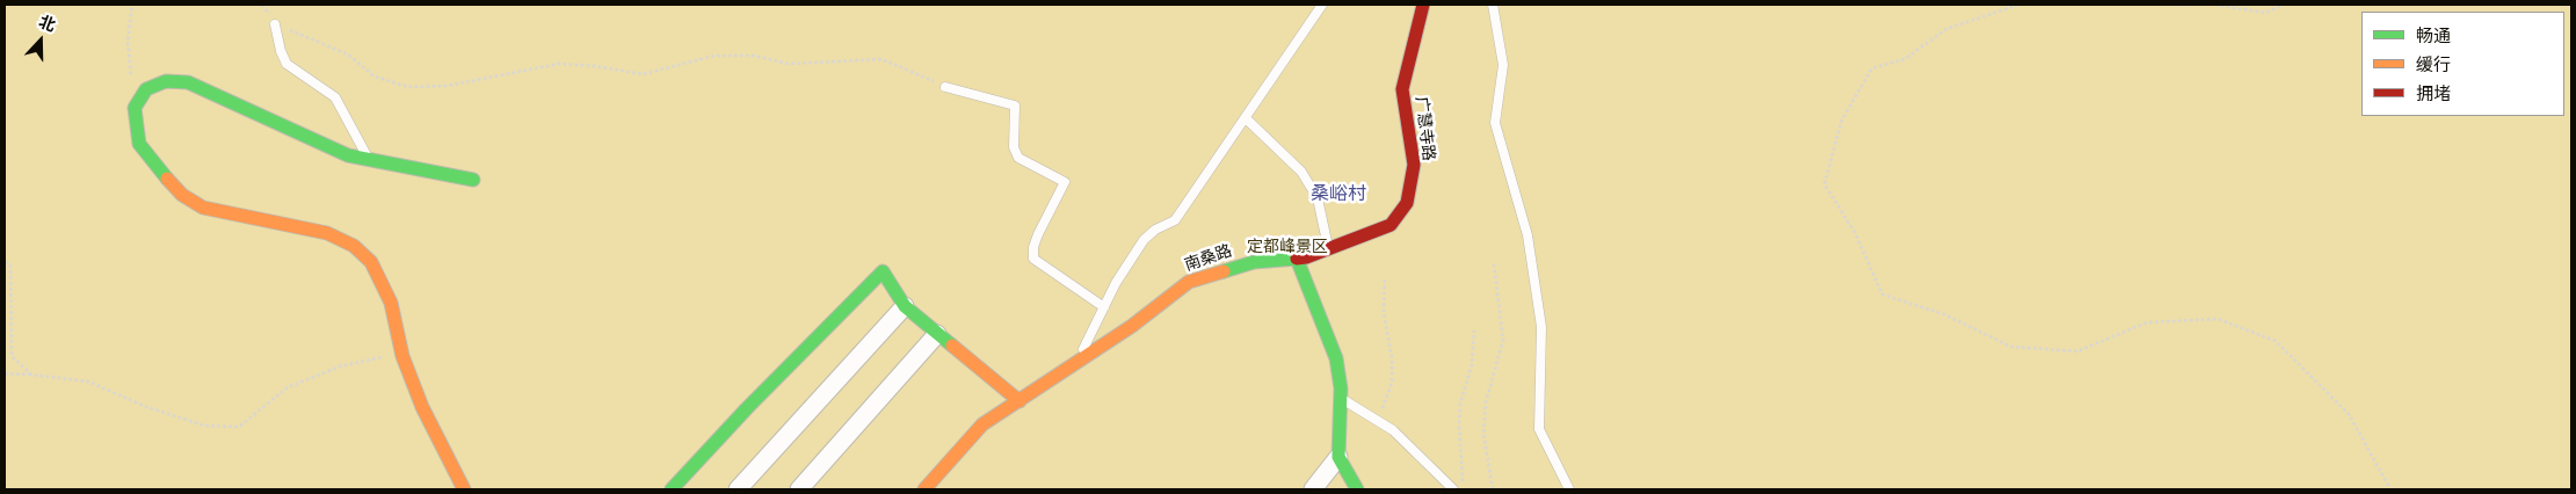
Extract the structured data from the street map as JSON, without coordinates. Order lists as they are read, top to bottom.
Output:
{
  "streets": {
    "street": ["广慧寺路", "南桑路"]
  },
  "crossings": [
    ["广慧寺路", "南桑路"]
  ],
  "districts": ["桑峪村"],
  "parks": ["定都峰景区"],
  "legend": ["畅通", "缓行", "拥堵"],
  "north": "top"
}
